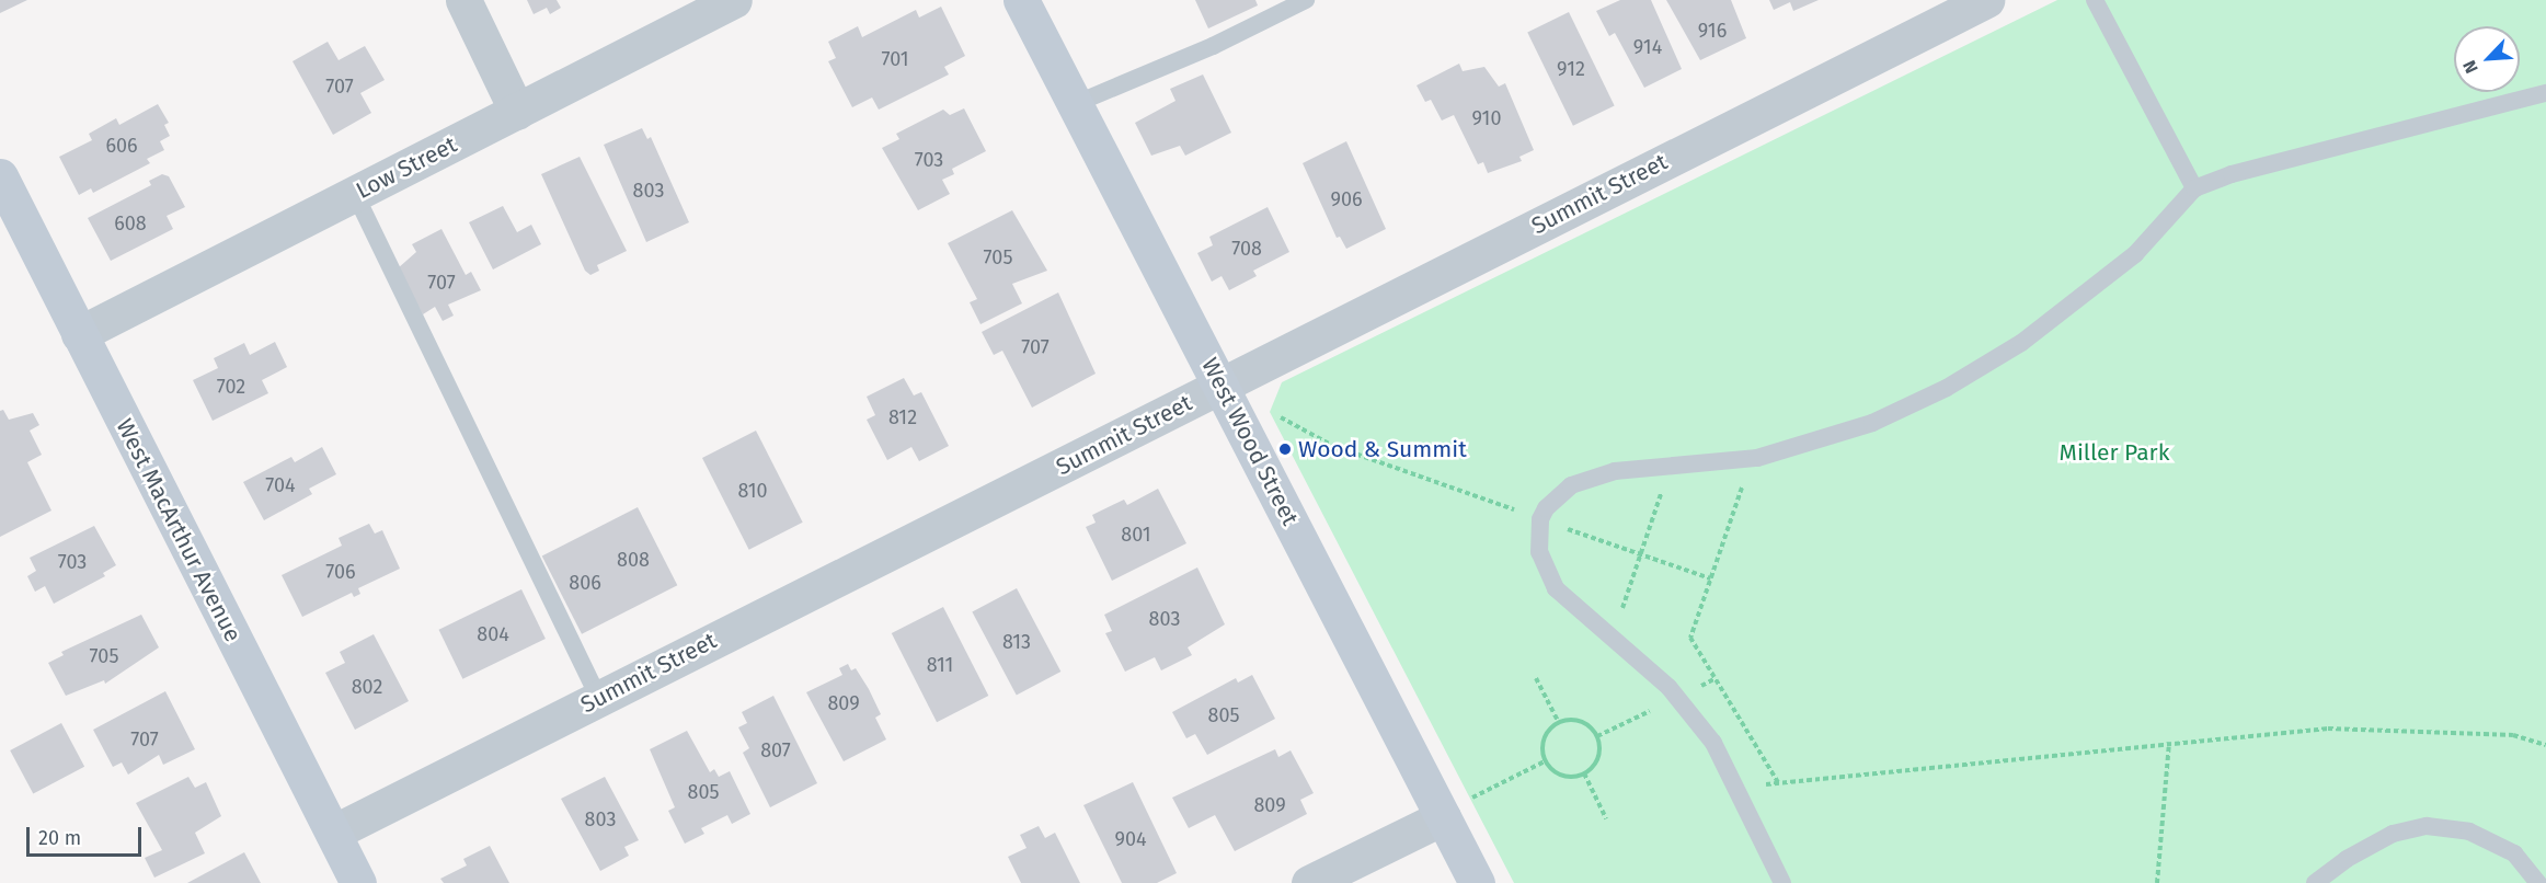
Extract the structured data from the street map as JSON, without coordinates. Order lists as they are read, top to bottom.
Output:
{
  "streets": {
    "street": [
      "Low Street",
      "Summit Street",
      "West Wood Street",
      "West MacArthur Avenue"
    ]
  },
  "crossings": [
    ["Low Street", "West MacArthur Avenue"],
    ["Summit Street", "West Wood Street"],
    ["Summit Street", "West MacArthur Avenue"]
  ],
  "parks": ["Miller Park"],
  "places": ["Wood & Summit"],
  "house_numbers": [
    "916",
    "914",
    "701",
    "912",
    "707",
    "910",
    "606",
    "703",
    "803",
    "906",
    "608",
    "708",
    "705",
    "707",
    "707",
    "702",
    "812",
    "704",
    "810",
    "801",
    "808",
    "703",
    "706",
    "806",
    "803",
    "804",
    "813",
    "705",
    "811",
    "802",
    "809",
    "805",
    "707",
    "807",
    "805",
    "809",
    "803",
    "904"
  ],
  "scale_bar": "20 m",
  "north": "bottom left"
}
